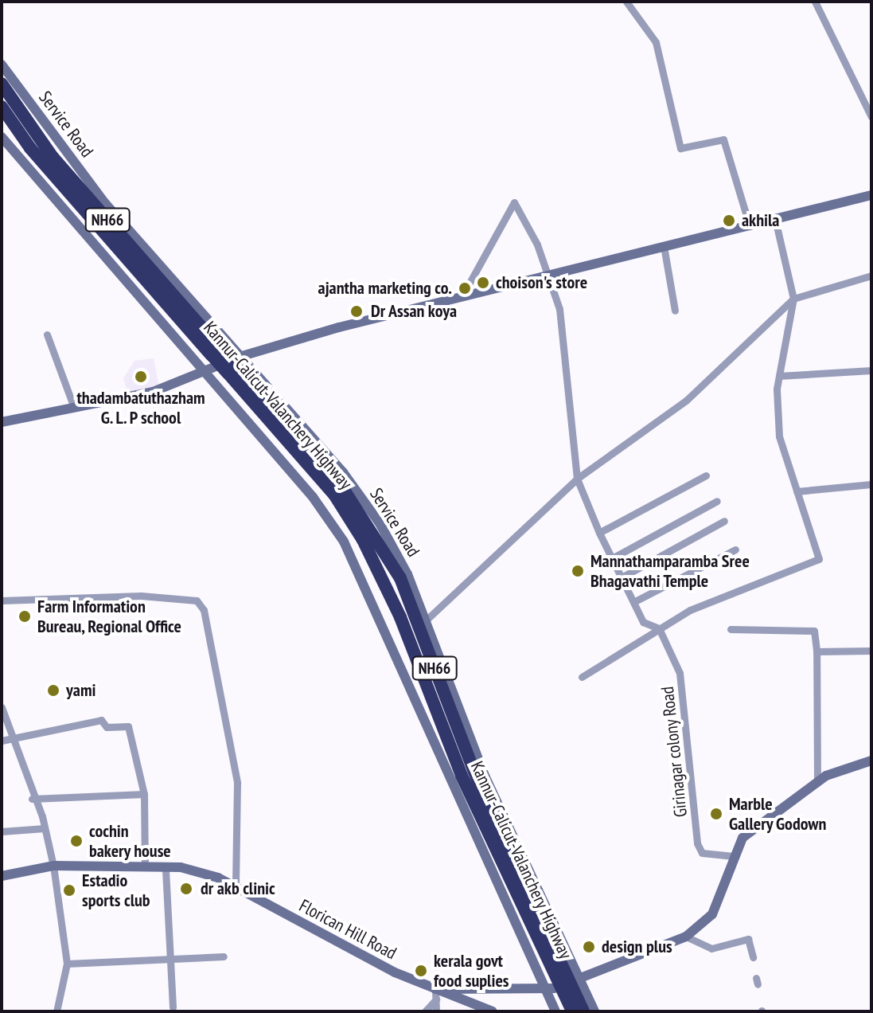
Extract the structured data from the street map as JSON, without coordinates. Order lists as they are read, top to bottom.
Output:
{
  "streets": {
    "highway": ["NH66", "Kannur-Calicut-Valanchery Highway"],
    "street": ["Service Road", "Girinagar colony Road", "Florican Hill Road"]
  },
  "crossings": [
    ["Service Road", "Kannur-Calicut-Valanchery Highway"],
    ["NH66", "Kannur-Calicut-Valanchery Highway"]
  ],
  "places": [
    "akhila",
    "choison's store",
    "ajantha marketing co.",
    "Dr Assan koya",
    "thadambatuthazham G. L. P school",
    "Mannathamparamba Sree Bhagavathi Temple",
    "Farm Information Bureau, Regional Office",
    "yami",
    "Marble Gallery Godown",
    "cochin bakery house",
    "dr akb clinic",
    "Estadio sports club",
    "design plus",
    "kerala govt food suplies"
  ]
}
